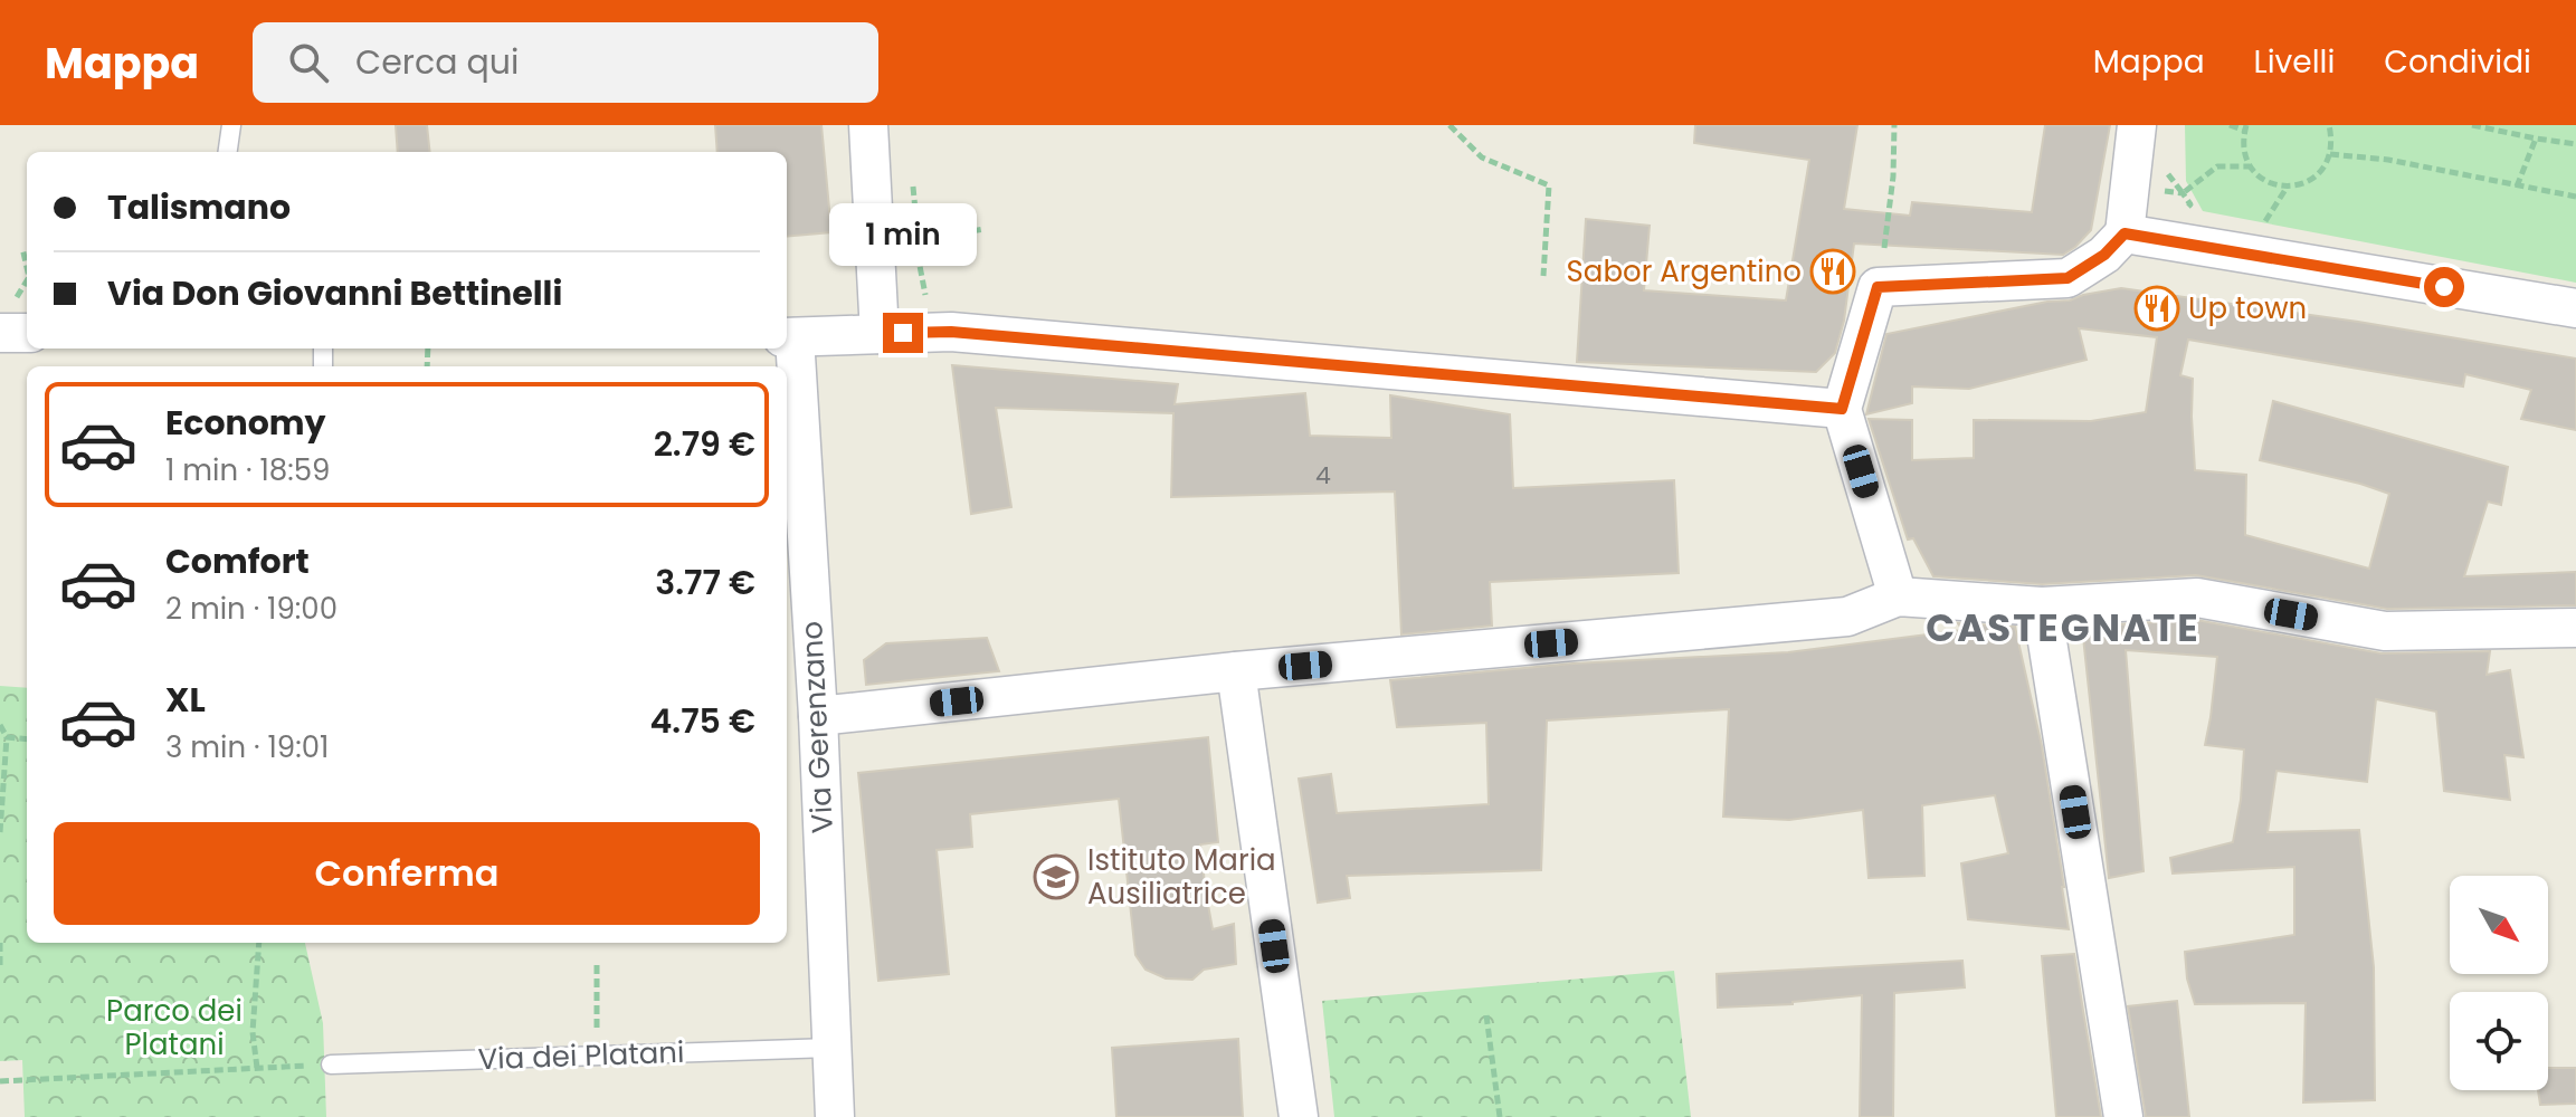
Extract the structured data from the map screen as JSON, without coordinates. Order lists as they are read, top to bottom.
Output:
{
  "streets": {
    "street": ["Via Gerenzano"],
    "lane": ["Via dei Platani"]
  },
  "crossings": [
    ["Via Gerenzano", "Via dei Platani"]
  ],
  "districts": ["CASTEGNATE"],
  "parks": ["Parco dei Platani"],
  "places": {
    "restaurant": ["Sabor Argentino", "Up town"],
    "school or university": ["Istituto Maria Ausiliatrice"]
  },
  "house_numbers": ["4"],
  "north": "bottom right",
  "page": {
    "header": "Mappa",
    "search": "Cerca qui",
    "nav": ["Mappa", "Livelli", "Condividi"],
    "banner": ["Talismano", "Via Don Giovanni Bettinelli"],
    "bubble": "1 min",
    "list": [
      {
        "name": "Economy",
        "note": "1 min · 18:59",
        "value": "2.79 €"
      },
      {
        "name": "Comfort",
        "note": "2 min · 19:00",
        "value": "3.77 €"
      },
      {
        "name": "XL",
        "note": "3 min · 19:01",
        "value": "4.75 €"
      }
    ],
    "buttons": "Conferma"
  }
}
